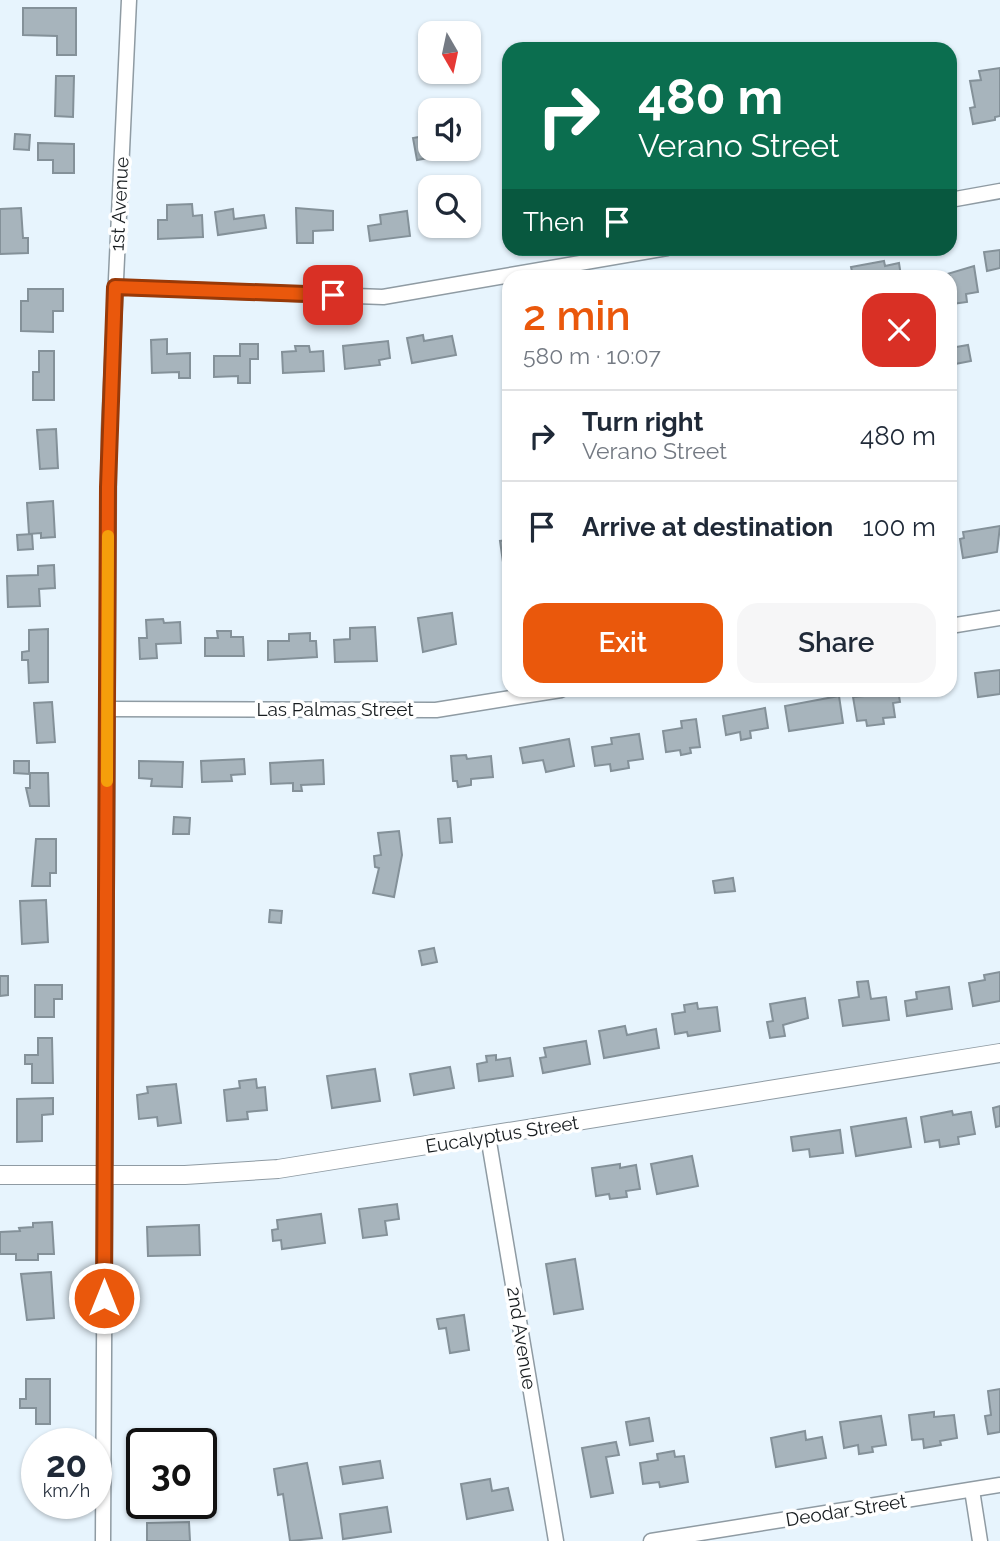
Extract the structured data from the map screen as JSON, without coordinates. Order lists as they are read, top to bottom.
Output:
{
  "streets": {
    "main road": ["Eucalyptus Street"],
    "street": [
      "1st Avenue",
      "Las Palmas Street",
      "2nd Avenue",
      "Deodar Street"
    ]
  },
  "crossings": [
    ["1st Avenue", "Las Palmas Street"],
    ["1st Avenue", "Eucalyptus Street"],
    ["Eucalyptus Street", "2nd Avenue"]
  ],
  "north": "bottom",
  "page": {
    "turn": ["480 m", "Verano Street"],
    "then": "Then",
    "heading": ["2 min", "580 m · 10:07"],
    "list": [
      {
        "name": "Turn right",
        "note": "Verano Street",
        "value": "480 m"
      },
      {
        "name": "Arrive at destination",
        "value": "100 m"
      }
    ],
    "buttons": ["Exit", "Share"],
    "speed": "20 km/h",
    "limit": "30"
  }
}
